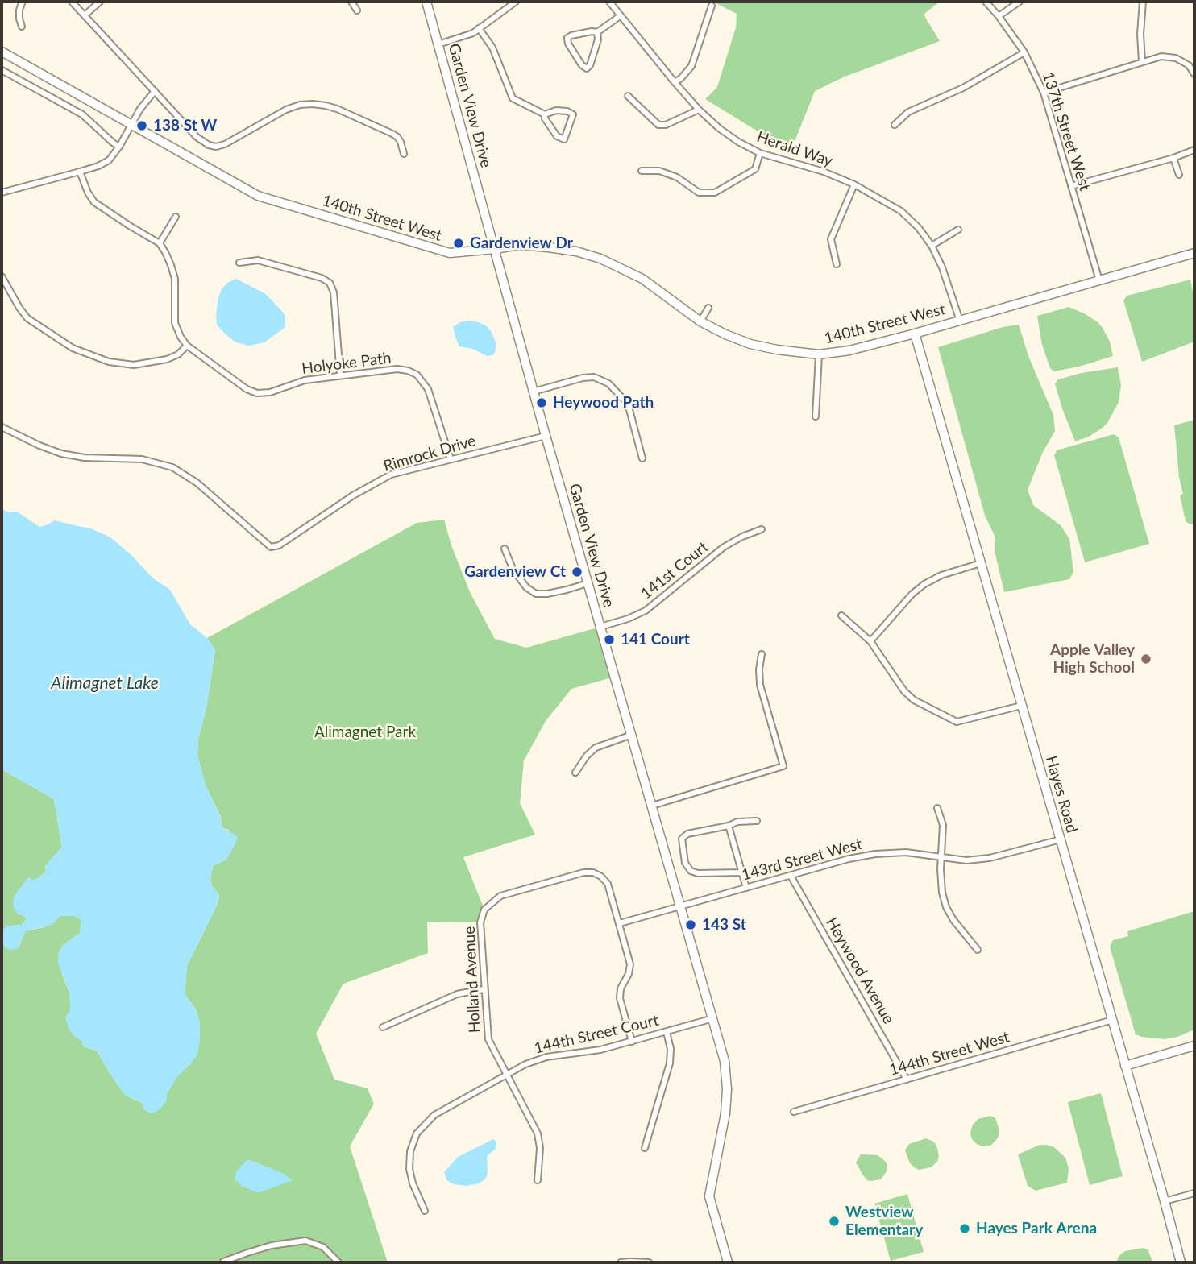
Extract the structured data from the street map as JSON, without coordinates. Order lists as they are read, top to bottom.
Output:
{
  "streets": {
    "street": [
      "Garden View Drive",
      "137th Street West",
      "Herald Way",
      "140th Street West",
      "Holyoke Path",
      "Rimrock Drive",
      "141st Court",
      "Hayes Road",
      "143rd Street West",
      "Heywood Avenue",
      "Holland Avenue",
      "144th Street Court",
      "144th Street West"
    ]
  },
  "crossings": [
    ["Garden View Drive", "140th Street West"],
    ["Garden View Drive", "Rimrock Drive"],
    ["Garden View Drive", "141st Court"],
    ["Garden View Drive", "143rd Street West"],
    ["Garden View Drive", "144th Street Court"],
    ["137th Street West", "140th Street West"],
    ["Herald Way", "140th Street West"],
    ["140th Street West", "Hayes Road"],
    ["Holyoke Path", "Rimrock Drive"],
    ["Hayes Road", "143rd Street West"],
    ["Hayes Road", "144th Street West"],
    ["143rd Street West", "Heywood Avenue"],
    ["143rd Street West", "Holland Avenue"],
    ["Heywood Avenue", "144th Street West"],
    ["Holland Avenue", "144th Street Court"]
  ],
  "water": ["Alimagnet Lake"],
  "parks": ["Alimagnet Park"],
  "places": [
    "138 St W",
    "Gardenview Dr",
    "Heywood Path",
    "Gardenview Ct",
    "141 Court",
    "Apple Valley High School",
    "143 St",
    "Westview Elementary",
    "Hayes Park Arena"
  ]
}
